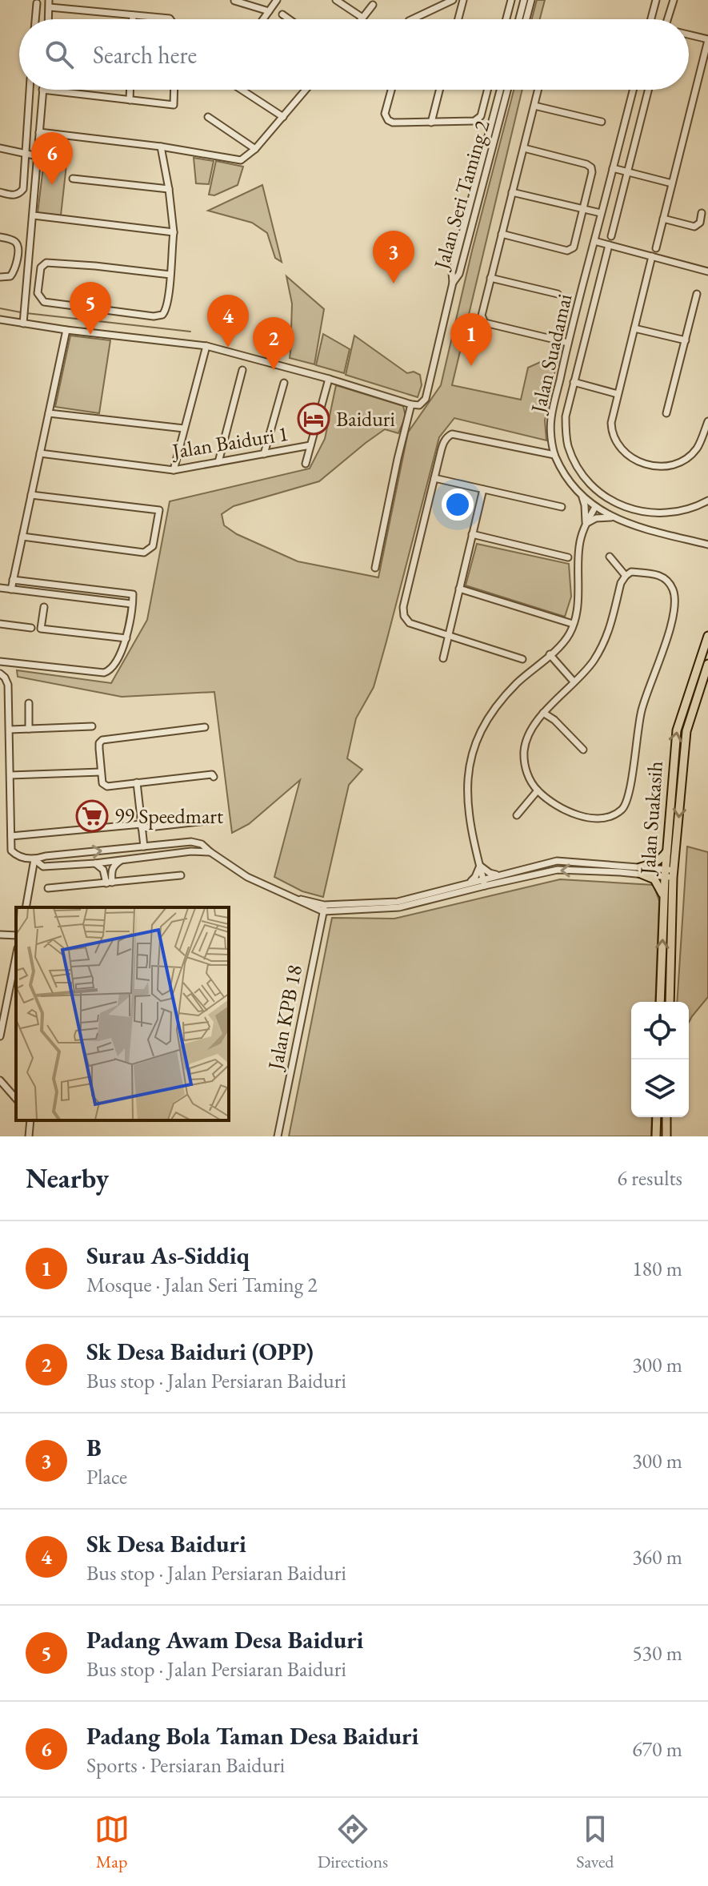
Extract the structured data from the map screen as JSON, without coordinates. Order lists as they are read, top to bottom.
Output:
{
  "streets": {
    "main road": ["Jalan Suakasih"],
    "street": [
      "Jalan Seri Taming 2",
      "Jalan Suadamai",
      "Jalan Baiduri 1",
      "Jalan KPB 18"
    ]
  },
  "places": {
    "hotel": ["Baiduri"],
    "supermarket": ["99 Speedmart"]
  },
  "page": {
    "search": "Search here",
    "pins": [
      "6",
      "3",
      "5",
      "4",
      "1",
      "2"
    ],
    "heading": ["Nearby", "6 results"],
    "list": [
      {
        "mark": "1",
        "name": "Surau As-Siddiq",
        "note": "Mosque · Jalan Seri Taming 2",
        "value": "180 m"
      },
      {
        "mark": "2",
        "name": "Sk Desa Baiduri (OPP)",
        "note": "Bus stop · Jalan Persiaran Baiduri",
        "value": "300 m"
      },
      {
        "mark": "3",
        "name": "B",
        "note": "Place",
        "value": "300 m"
      },
      {
        "mark": "4",
        "name": "Sk Desa Baiduri",
        "note": "Bus stop · Jalan Persiaran Baiduri",
        "value": "360 m"
      },
      {
        "mark": "5",
        "name": "Padang Awam Desa Baiduri",
        "note": "Bus stop · Jalan Persiaran Baiduri",
        "value": "530 m"
      },
      {
        "mark": "6",
        "name": "Padang Bola Taman Desa Baiduri",
        "note": "Sports · Persiaran Baiduri",
        "value": "670 m"
      }
    ],
    "nav": ["Map", "Directions", "Saved"]
  }
}
